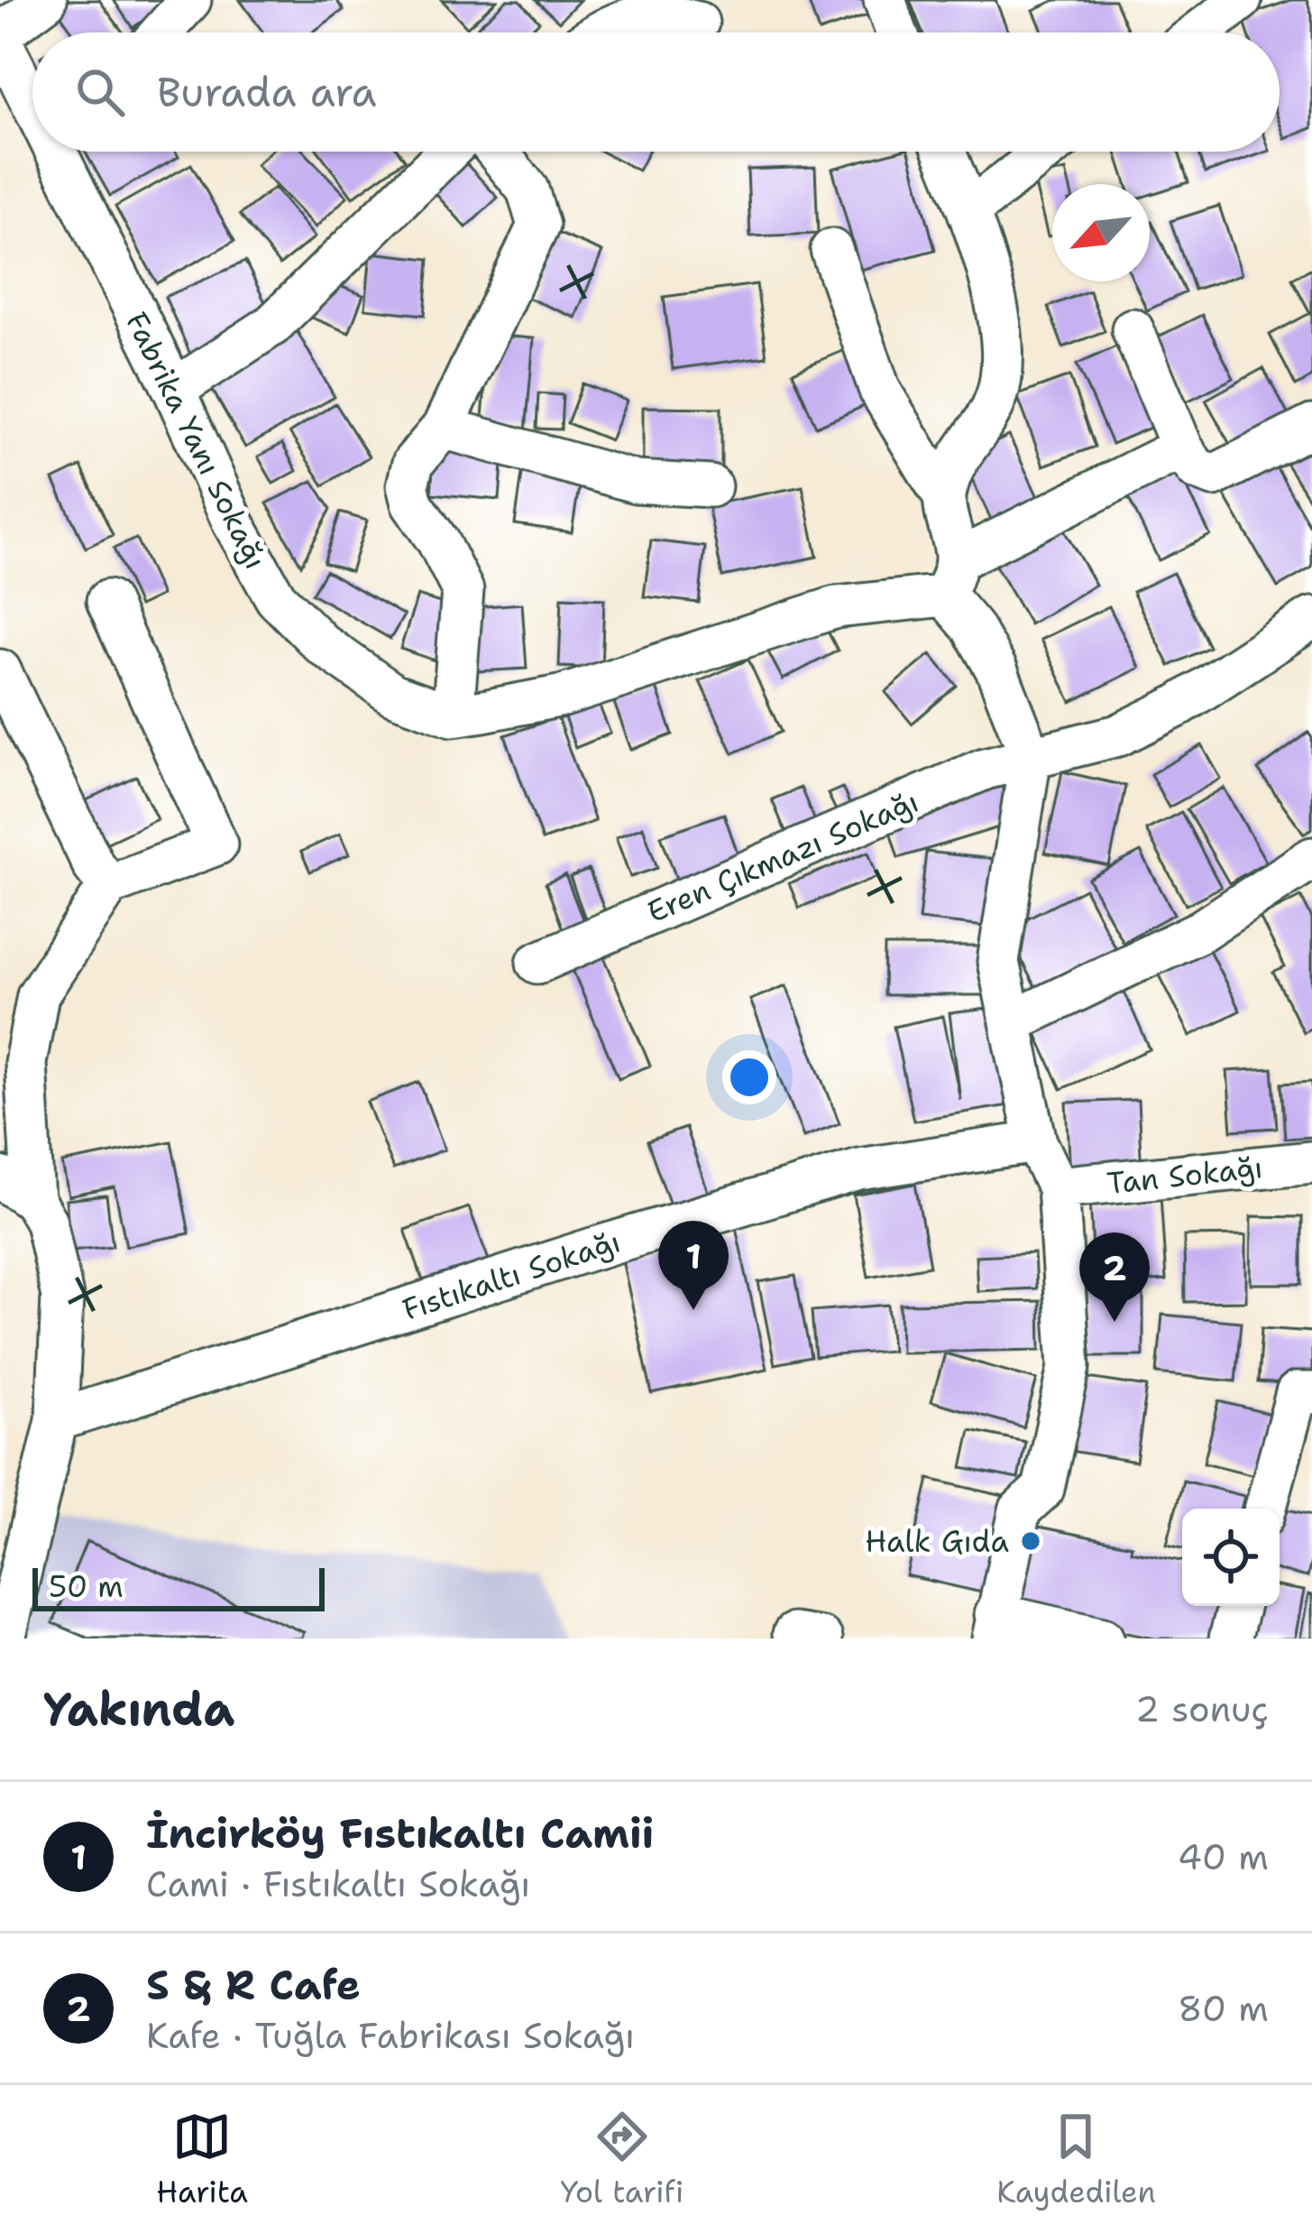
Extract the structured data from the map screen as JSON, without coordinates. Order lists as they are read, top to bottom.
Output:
{
  "streets": {
    "street": [
      "Fabrika Yanı Sokağı",
      "Eren Çıkmazı Sokağı",
      "Tan Sokağı",
      "Fıstıkaltı Sokağı"
    ]
  },
  "places": ["Halk Gıda"],
  "scale_bar": "50 m",
  "north": "bottom left",
  "page": {
    "search": "Burada ara",
    "pins": ["1", "2"],
    "scale": "50 m",
    "heading": ["Yakında", "2 sonuç"],
    "list": [
      {
        "mark": "1",
        "name": "İncirköy Fıstıkaltı Camii",
        "note": "Cami · Fıstıkaltı Sokağı",
        "value": "40 m"
      },
      {
        "mark": "2",
        "name": "S & R Cafe",
        "note": "Kafe · Tuğla Fabrikası Sokağı",
        "value": "80 m"
      }
    ],
    "nav": ["Harita", "Yol tarifi", "Kaydedilen"]
  }
}
